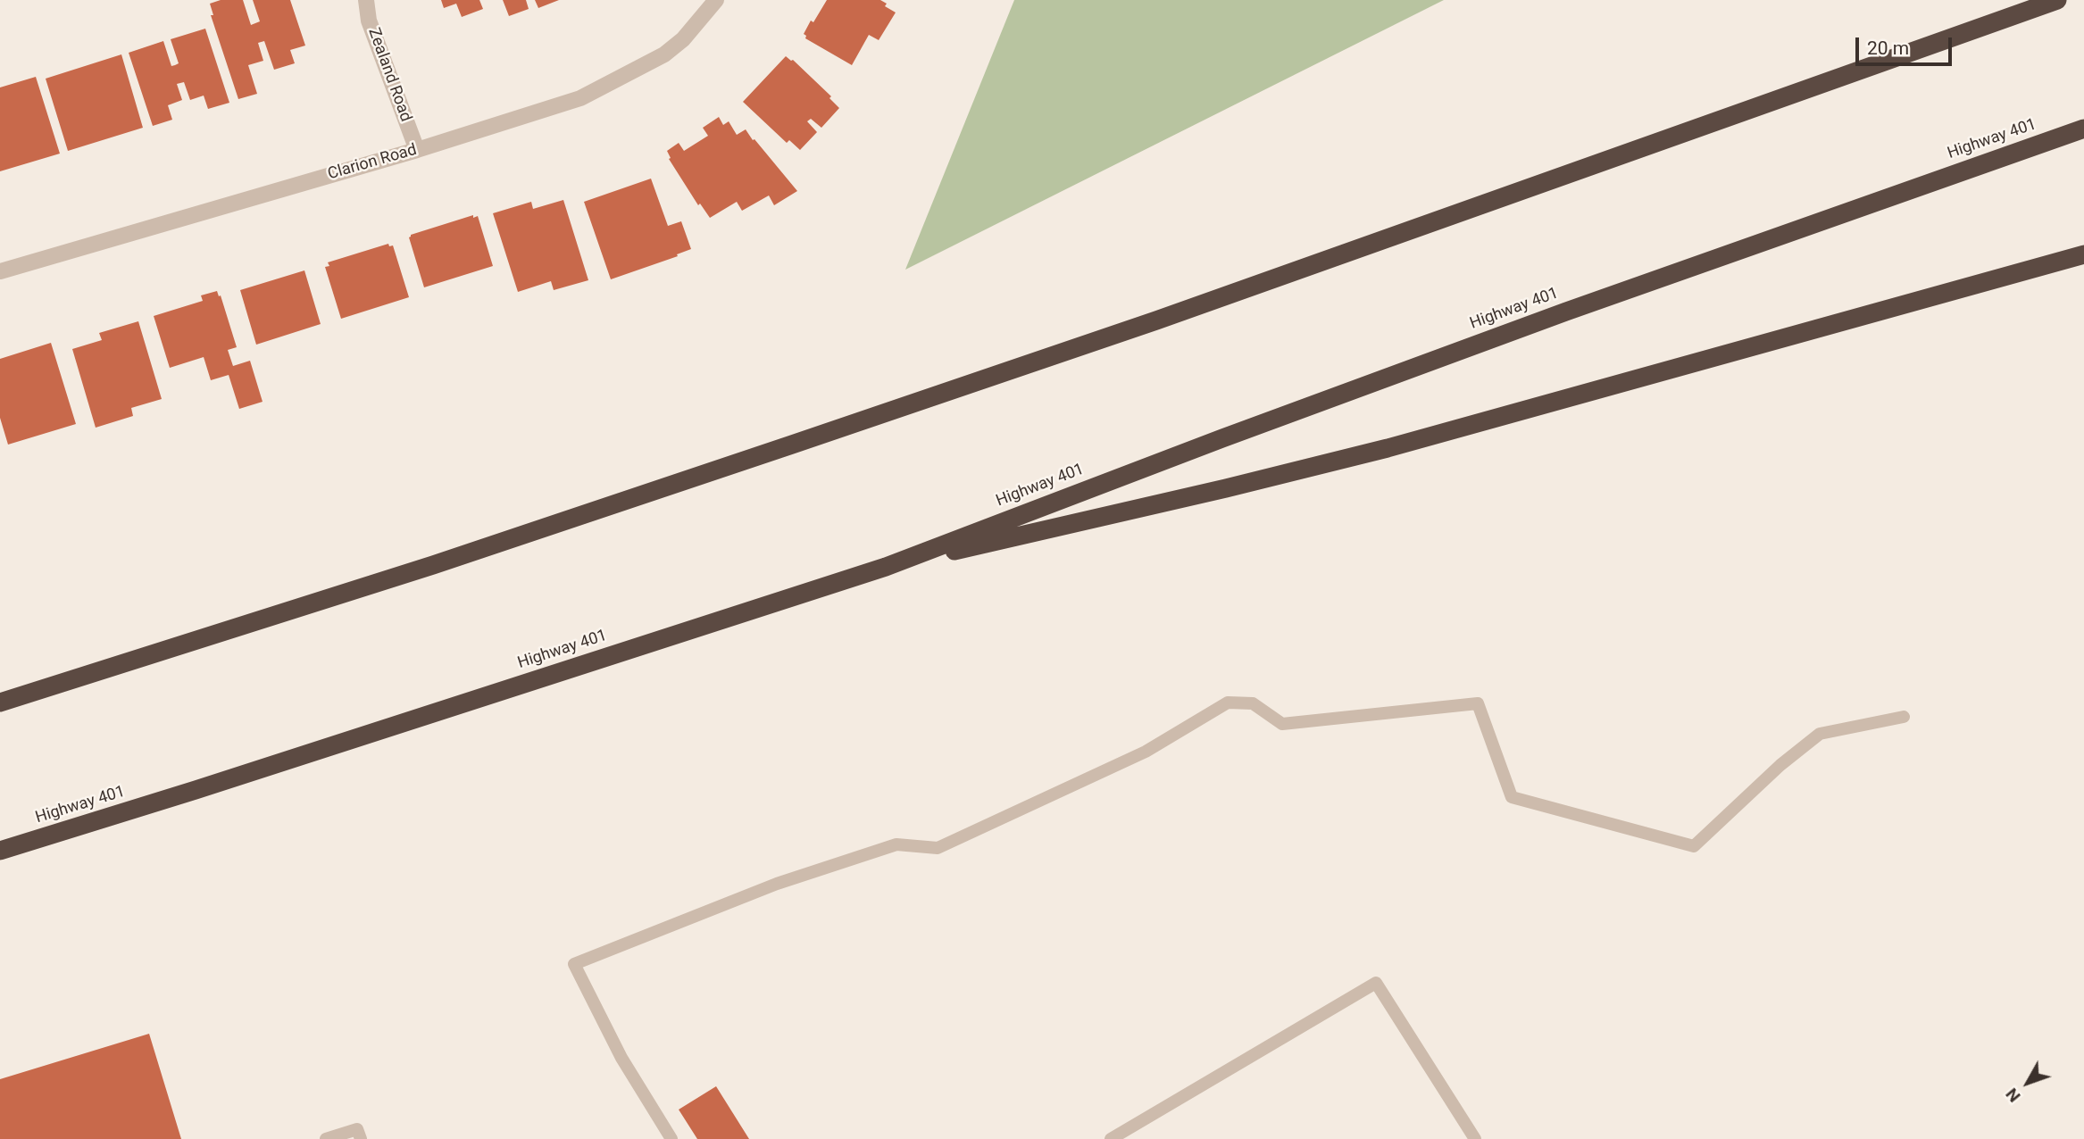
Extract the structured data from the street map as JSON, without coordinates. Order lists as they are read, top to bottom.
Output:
{
  "streets": {
    "highway": ["Highway 401"],
    "street": ["Zealand Road", "Clarion Road"]
  },
  "crossings": [
    ["Zealand Road", "Clarion Road"]
  ],
  "scale_bar": "20 m",
  "north": "bottom left"
}
